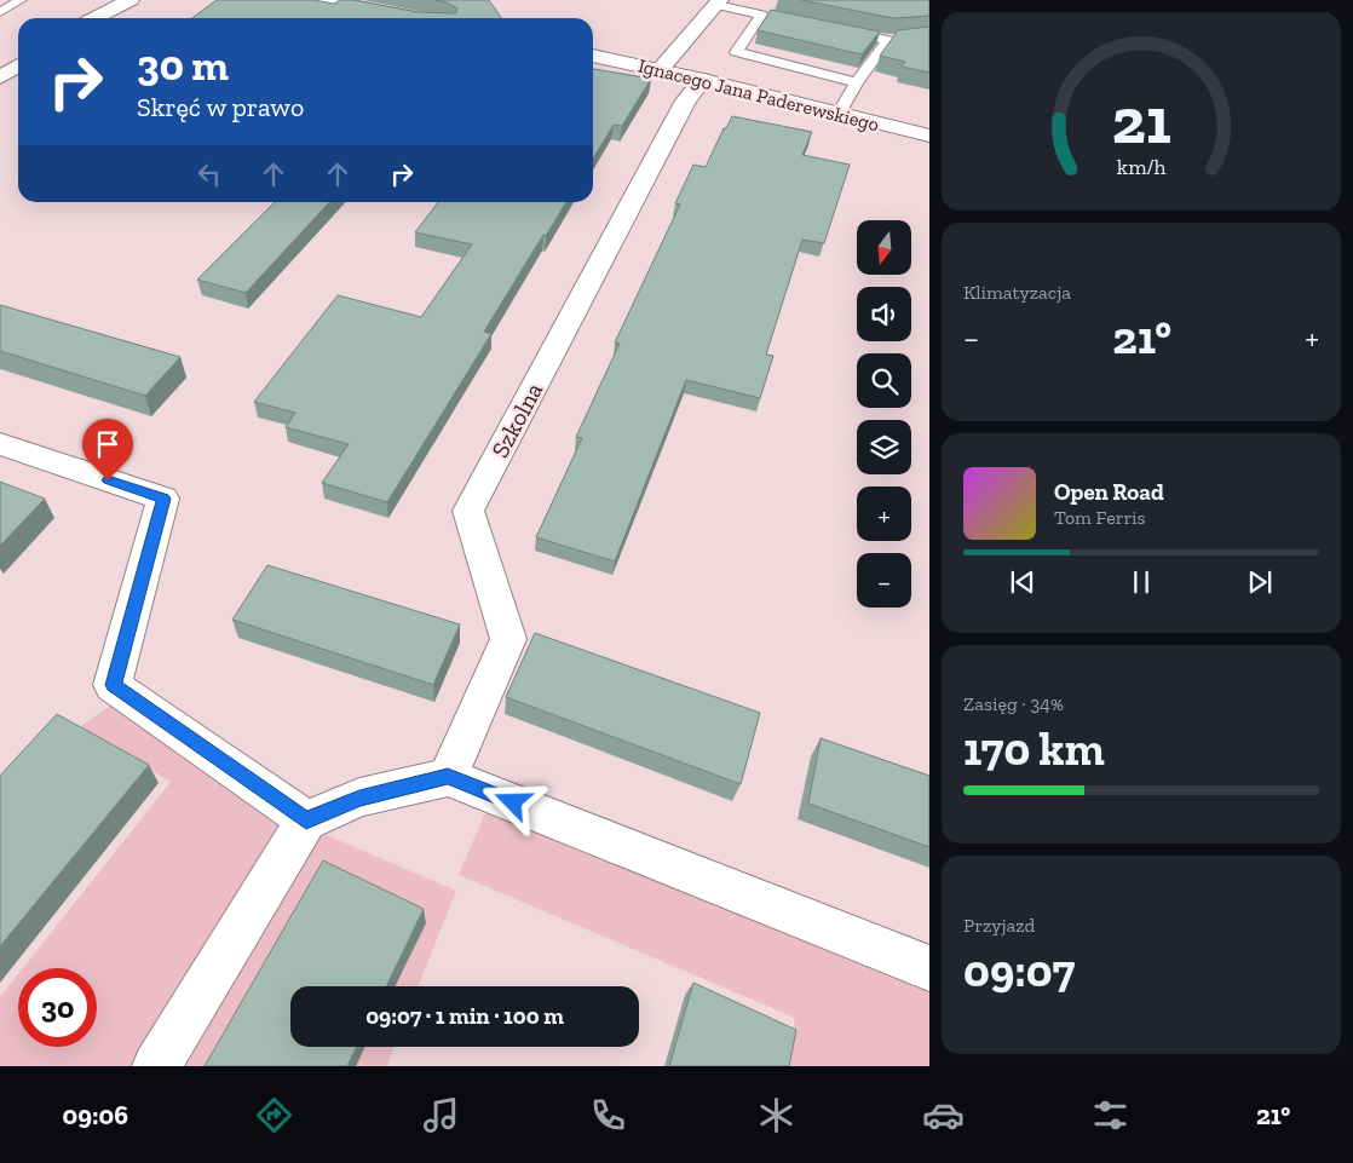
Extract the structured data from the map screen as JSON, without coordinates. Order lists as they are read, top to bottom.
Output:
{
  "streets": {
    "street": ["Ignacego Jana Paderewskiego", "Szkolna"]
  },
  "crossings": [
    ["Ignacego Jana Paderewskiego", "Szkolna"]
  ],
  "north": "bottom",
  "page": {
    "turn": ["30 m", "Skręć w prawo"],
    "map_buttons": ["+", "−"],
    "tile": [
      "Klimatyzacja",
      ["Zasięg · 34%", "170 km"],
      ["Przyjazd", "09:07"]
    ],
    "heat": ["−", "21°", "+"],
    "song": ["Open Road", "Tom Ferris"],
    "limit": "30",
    "trip": "09:07 · 1 min · 100 m",
    "tabs": ["09:06", "21°"],
    "gauge": ["21", "km/h"]
  }
}
